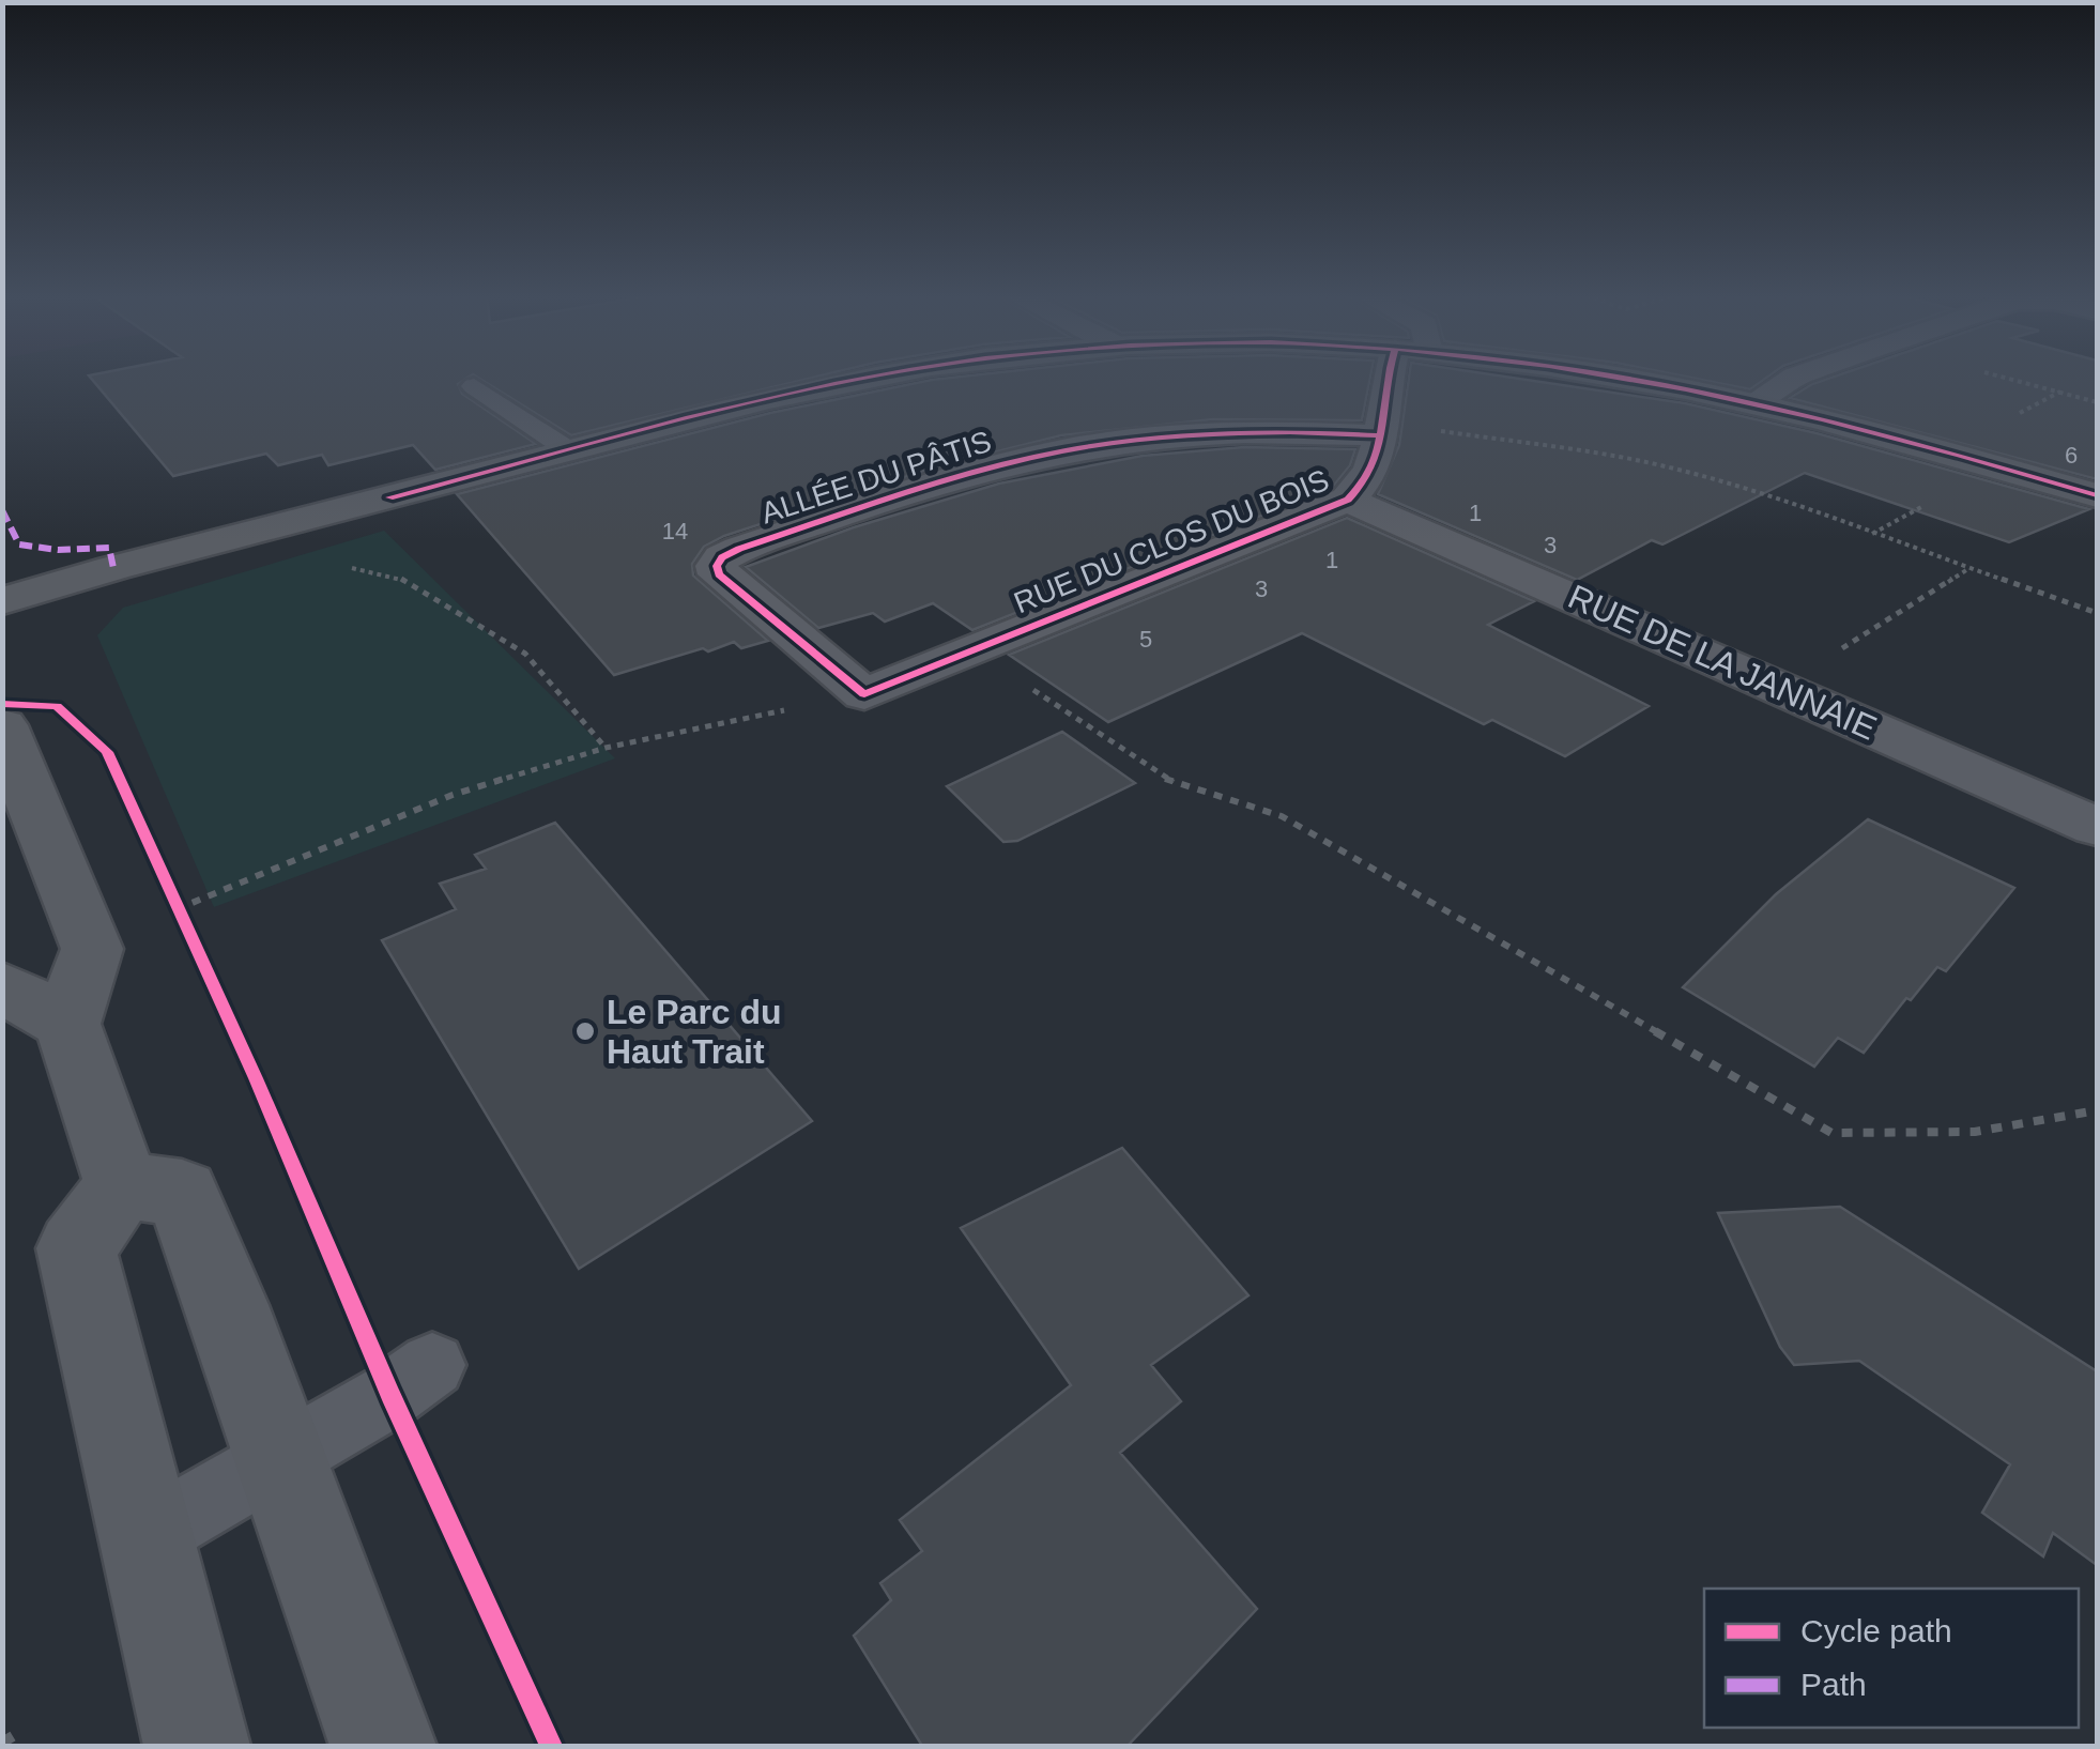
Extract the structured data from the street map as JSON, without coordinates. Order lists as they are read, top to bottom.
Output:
{
  "streets": {
    "street": ["ALLÉE DU PÂTIS", "RUE DU CLOS DU BOIS", "RUE DE LA JANNAIE"]
  },
  "crossings": [
    ["ALLÉE DU PÂTIS", "RUE DU CLOS DU BOIS"],
    ["RUE DU CLOS DU BOIS", "RUE DE LA JANNAIE"]
  ],
  "places": ["Le Parc du Haut Trait"],
  "house_numbers": [
    "6",
    "1",
    "14",
    "3",
    "1",
    "3",
    "5"
  ],
  "legend": ["Cycle path", "Path"]
}
